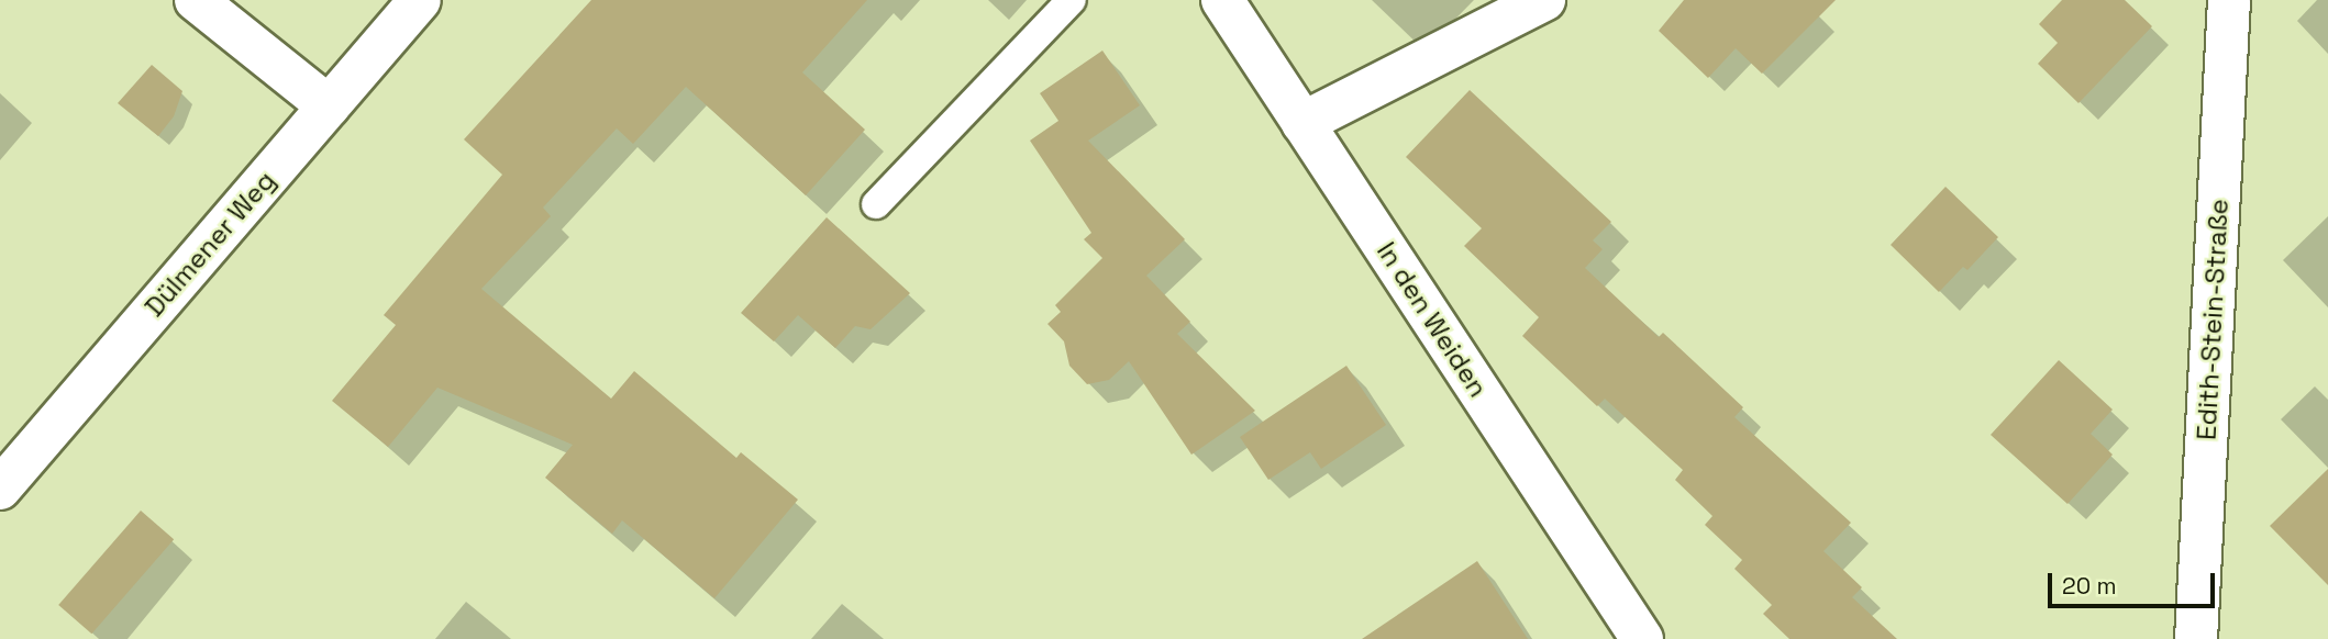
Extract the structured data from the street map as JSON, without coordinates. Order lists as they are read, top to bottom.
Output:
{
  "streets": {
    "street": ["Dülmener Weg", "In den Weiden", "Edith-Stein-Straße"]
  },
  "scale_bar": "20 m"
}
